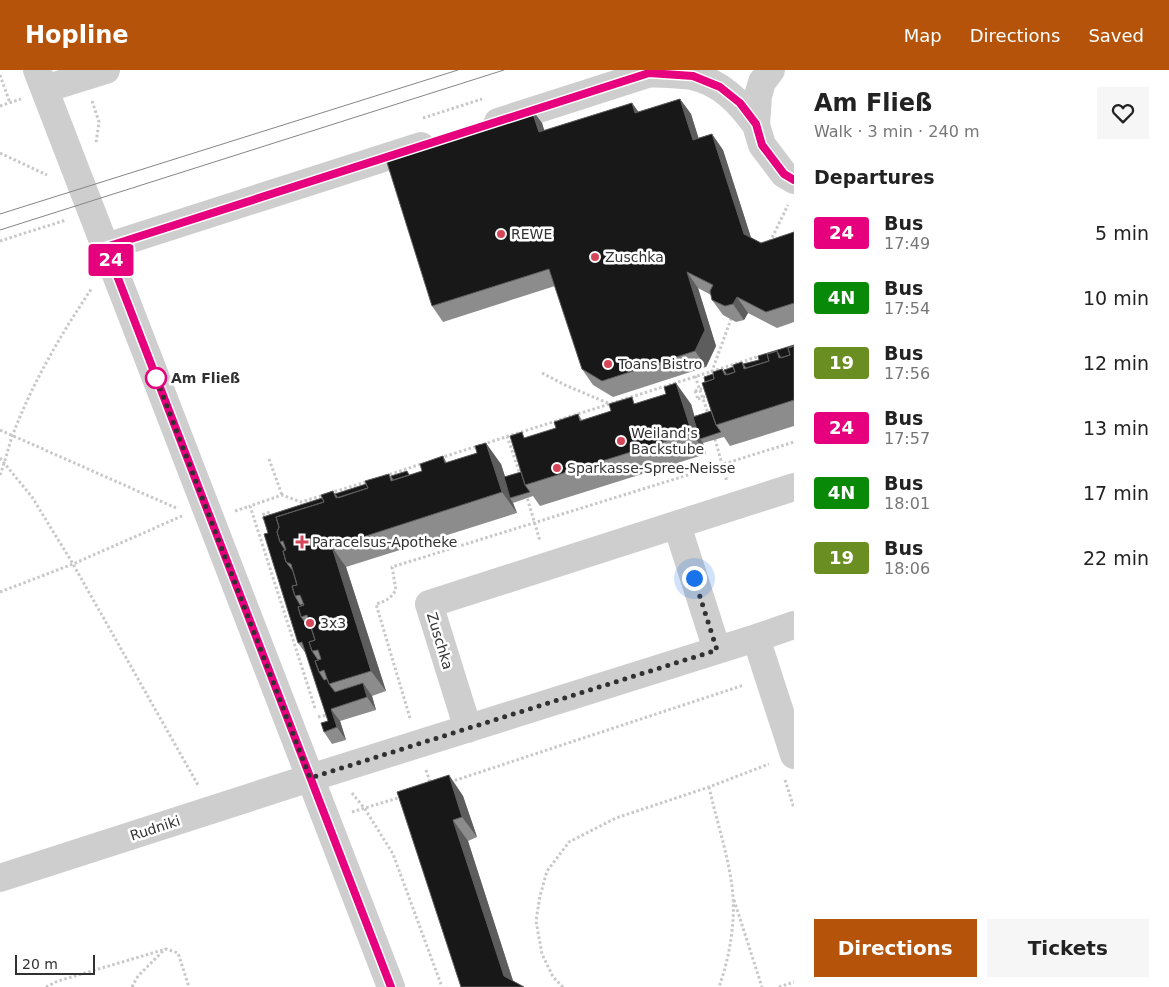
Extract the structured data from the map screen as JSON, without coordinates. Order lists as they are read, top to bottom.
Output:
{
  "streets": {
    "street": ["Zuschka", "Rudniki"]
  },
  "places": {
    "other": [
      "REWE",
      "Zuschka",
      "Toans Bistro",
      "Am Fließ",
      "Weiland's Backstube",
      "Sparkasse-Spree-Neisse",
      "3x3"
    ],
    "health": ["Paracelsus-Apotheke"]
  },
  "lines": ["bus line 24"],
  "scale_bar": "20 m",
  "page": {
    "header": "Hopline",
    "nav": ["Map", "Directions", "Saved"],
    "on_map": "24",
    "heading": [
      ["Am Fließ", "Walk · 3 min · 240 m"],
      "Departures"
    ],
    "list": [
      {
        "mark": "24",
        "name": "Bus",
        "note": "17:49",
        "value": "5 min"
      },
      {
        "mark": "4N",
        "name": "Bus",
        "note": "17:54",
        "value": "10 min"
      },
      {
        "mark": "19",
        "name": "Bus",
        "note": "17:56",
        "value": "12 min"
      },
      {
        "mark": "24",
        "name": "Bus",
        "note": "17:57",
        "value": "13 min"
      },
      {
        "mark": "4N",
        "name": "Bus",
        "note": "18:01",
        "value": "17 min"
      },
      {
        "mark": "19",
        "name": "Bus",
        "note": "18:06",
        "value": "22 min"
      }
    ],
    "buttons": ["Directions", "Tickets"],
    "scale": "20 m"
  }
}
